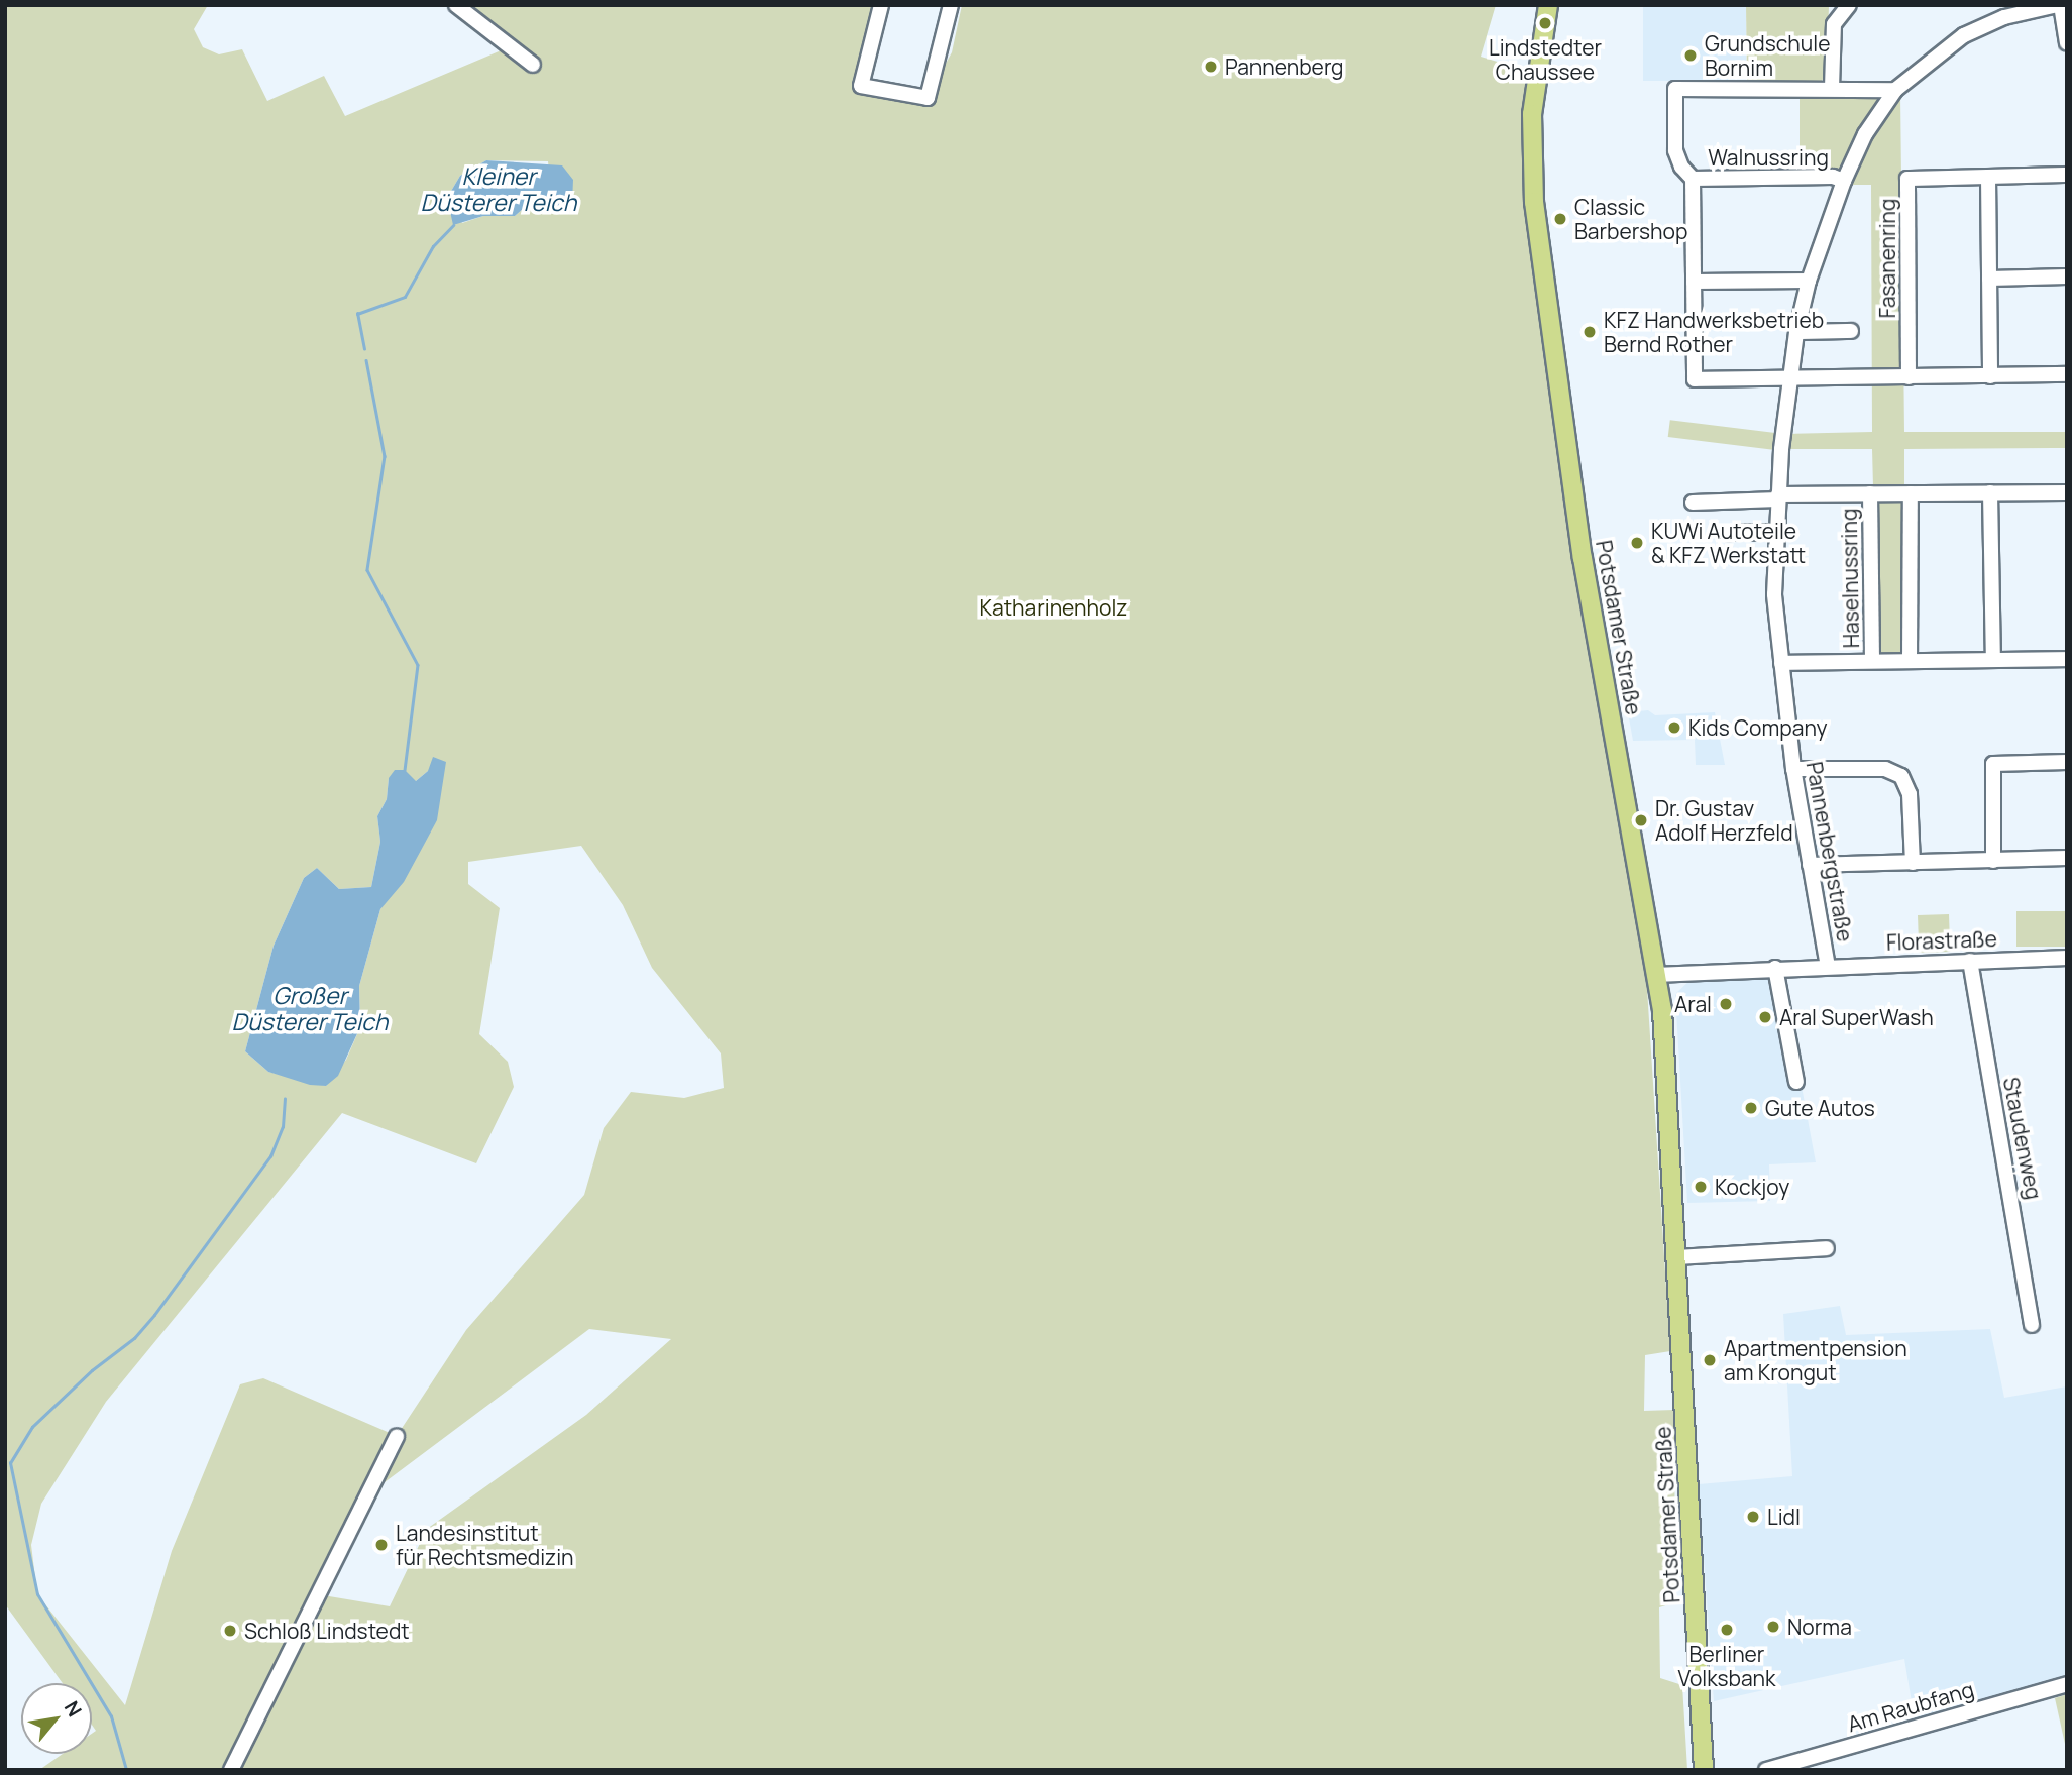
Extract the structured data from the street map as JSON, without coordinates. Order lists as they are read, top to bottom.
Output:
{
  "streets": {
    "main road": ["Potsdamer Straße"],
    "street": [
      "Walnussring",
      "Fasanenring",
      "Haselnussring",
      "Pannenbergstraße",
      "Florastraße",
      "Staudenweg",
      "Am Raubfang"
    ]
  },
  "crossings": [
    ["Walnussring", "Pannenbergstraße"],
    ["Haselnussring", "Pannenbergstraße"],
    ["Potsdamer Straße", "Florastraße"],
    ["Pannenbergstraße", "Florastraße"],
    ["Florastraße", "Staudenweg"]
  ],
  "water": ["Kleiner Düsterer Teich", "Großer Düsterer Teich"],
  "parks": ["Katharinenholz"],
  "places": [
    "Lindstedter Chaussee",
    "Grundschule Bornim",
    "Pannenberg",
    "Classic Barbershop",
    "KFZ Handwerksbetrieb Bernd Rother",
    "KUWi Autoteile & KFZ Werkstatt",
    "Kids Company",
    "Dr. Gustav Adolf Herzfeld",
    "Aral",
    "Aral SuperWash",
    "Gute Autos",
    "Kockjoy",
    "Apartmentpension am Krongut",
    "Lidl",
    "Landesinstitut für Rechtsmedizin",
    "Norma",
    "Berliner Volksbank",
    "Schloß Lindstedt"
  ],
  "north": "top right"
}
